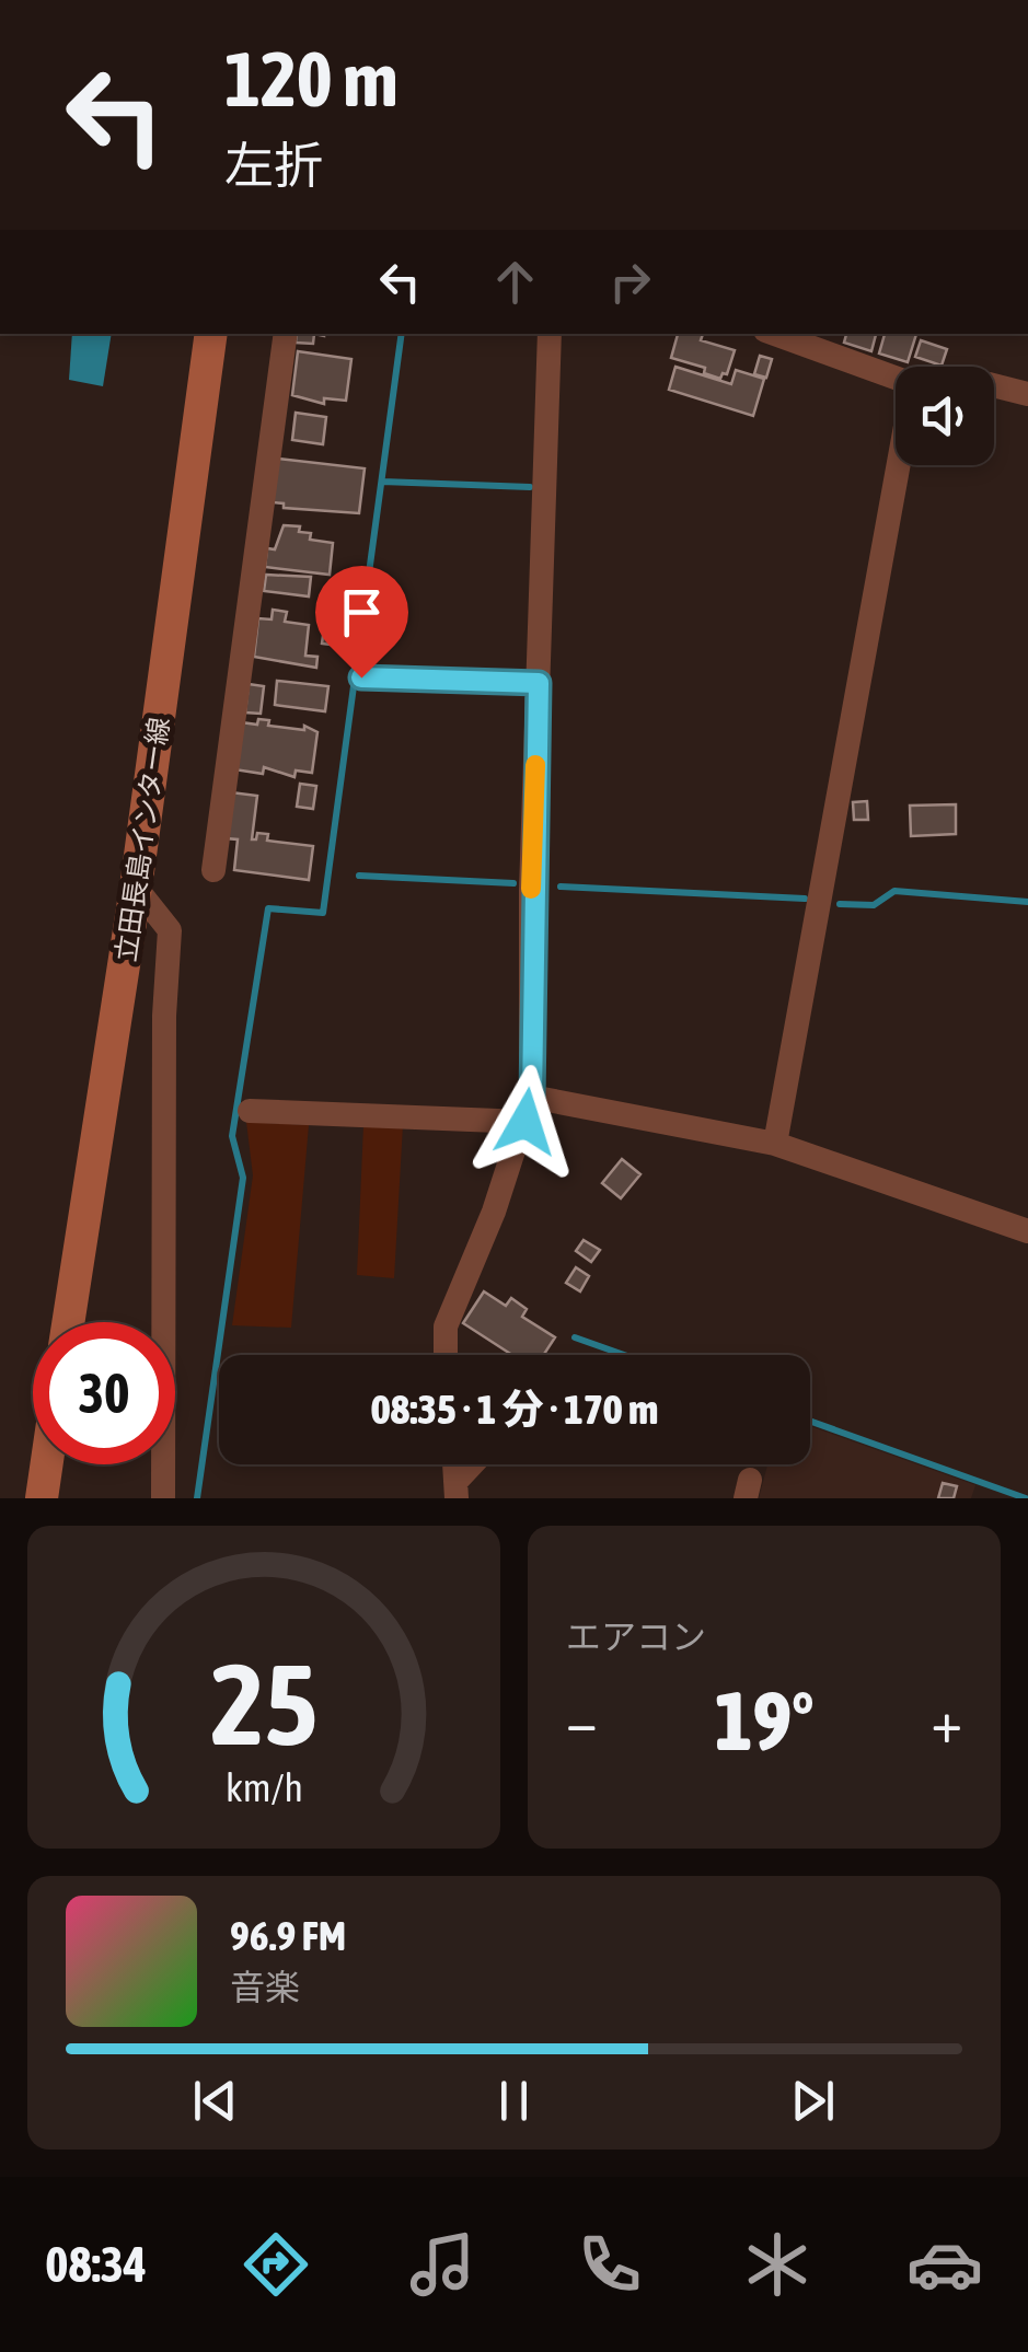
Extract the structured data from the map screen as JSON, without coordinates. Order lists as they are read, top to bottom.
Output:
{
  "streets": {
    "main road": ["立田長島インター線"]
  },
  "page": {
    "turn": ["120 m", "左折"],
    "limit": "30",
    "trip": "08:35 · 1 分 · 170 m",
    "tile": "エアコン",
    "heat": ["−", "19°", "+"],
    "song": ["96.9 FM", "音楽"],
    "tabs": "08:34",
    "gauge": ["25", "km/h"]
  }
}
